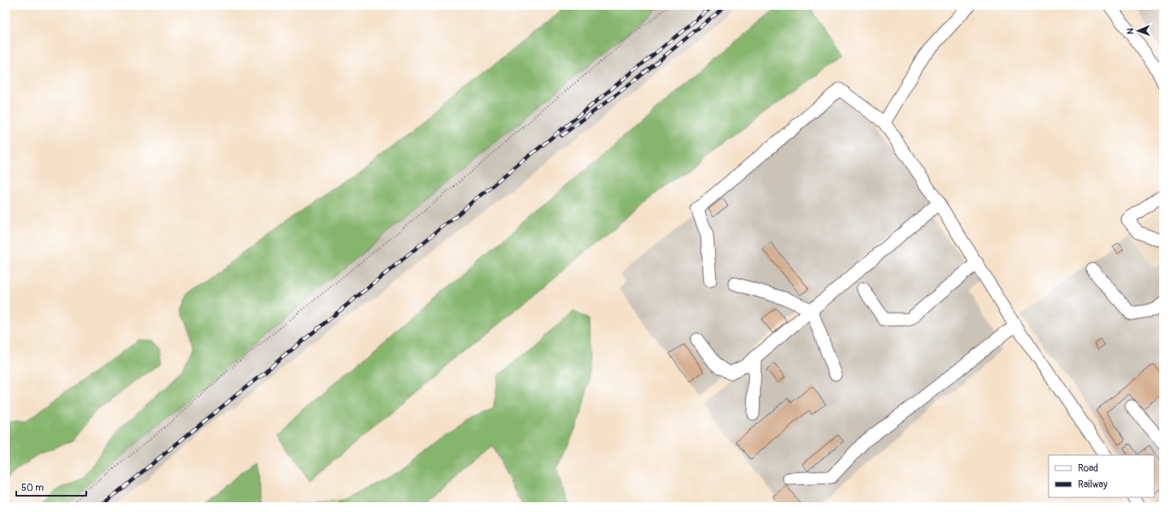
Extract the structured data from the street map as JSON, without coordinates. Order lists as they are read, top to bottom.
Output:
{
  "legend": ["Road", "Railway"],
  "scale_bar": "50 m",
  "north": "left"
}
